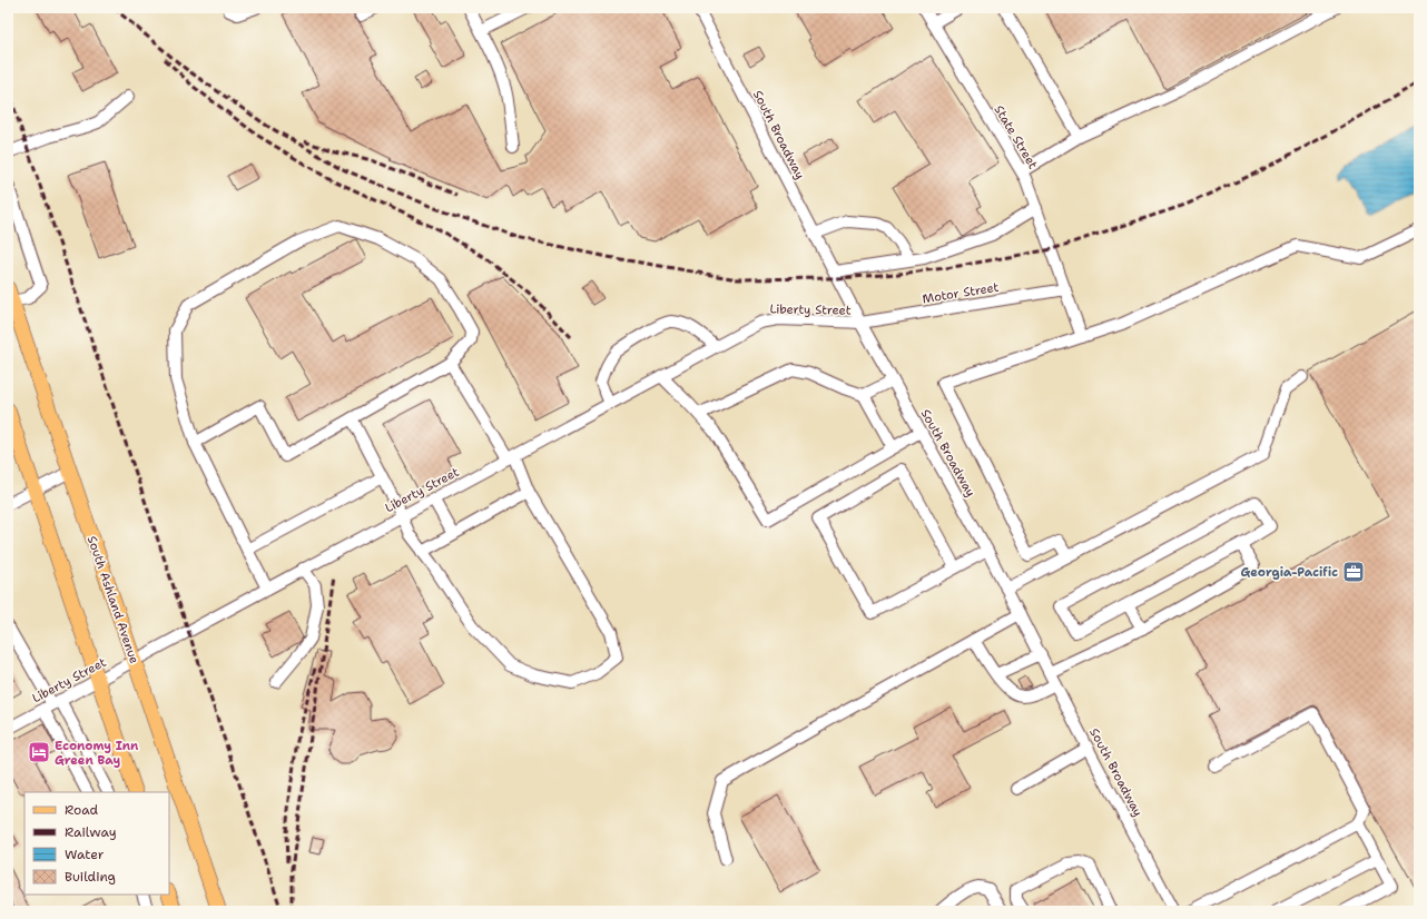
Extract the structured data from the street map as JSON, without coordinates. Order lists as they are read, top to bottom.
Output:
{
  "streets": {
    "main road": ["South Ashland Avenue"],
    "street": [
      "South Broadway",
      "State Street",
      "Motor Street",
      "Liberty Street"
    ]
  },
  "crossings": [
    ["South Broadway", "Motor Street"],
    ["South Broadway", "Liberty Street"],
    ["State Street", "Motor Street"],
    ["Motor Street", "Liberty Street"],
    ["Liberty Street", "South Ashland Avenue"]
  ],
  "places": {
    "office": ["Georgia-Pacific"],
    "hotel": ["Economy Inn Green Bay"]
  },
  "legend": [
    "Road",
    "Railway",
    "Water",
    "Building"
  ]
}
